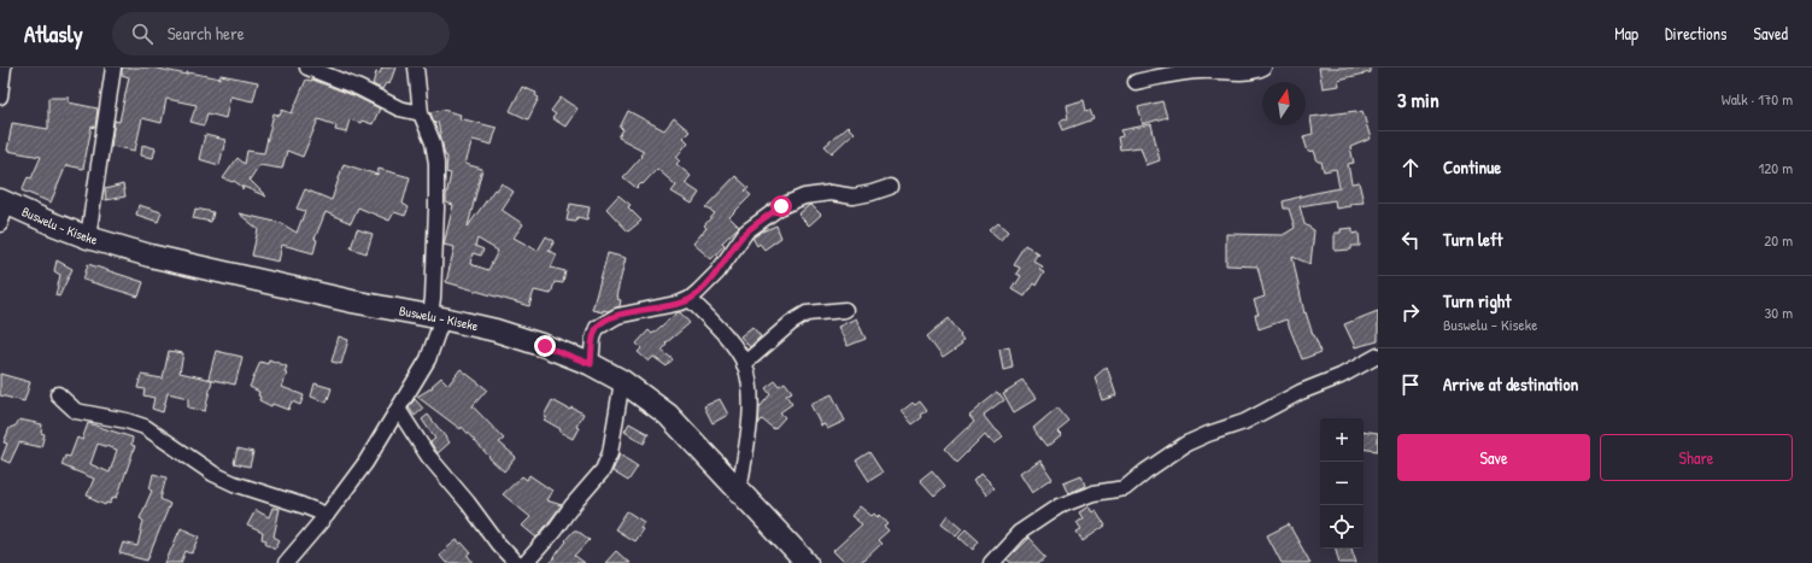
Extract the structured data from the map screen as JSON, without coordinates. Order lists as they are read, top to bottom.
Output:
{
  "streets": {
    "main road": ["Buswelu - Kiseke"]
  },
  "north": "top",
  "page": {
    "header": "Atlasly",
    "search": "Search here",
    "nav": ["Map", "Directions", "Saved"],
    "heading": ["3 min", "Walk · 170 m"],
    "list": [
      ["Continue", "120 m"],
      ["Turn left", "20 m"],
      ["Turn right", "Buswelu - Kiseke", "30 m"],
      "Arrive at destination"
    ],
    "map_buttons": ["+", "−"],
    "buttons": ["Save", "Share"]
  }
}
